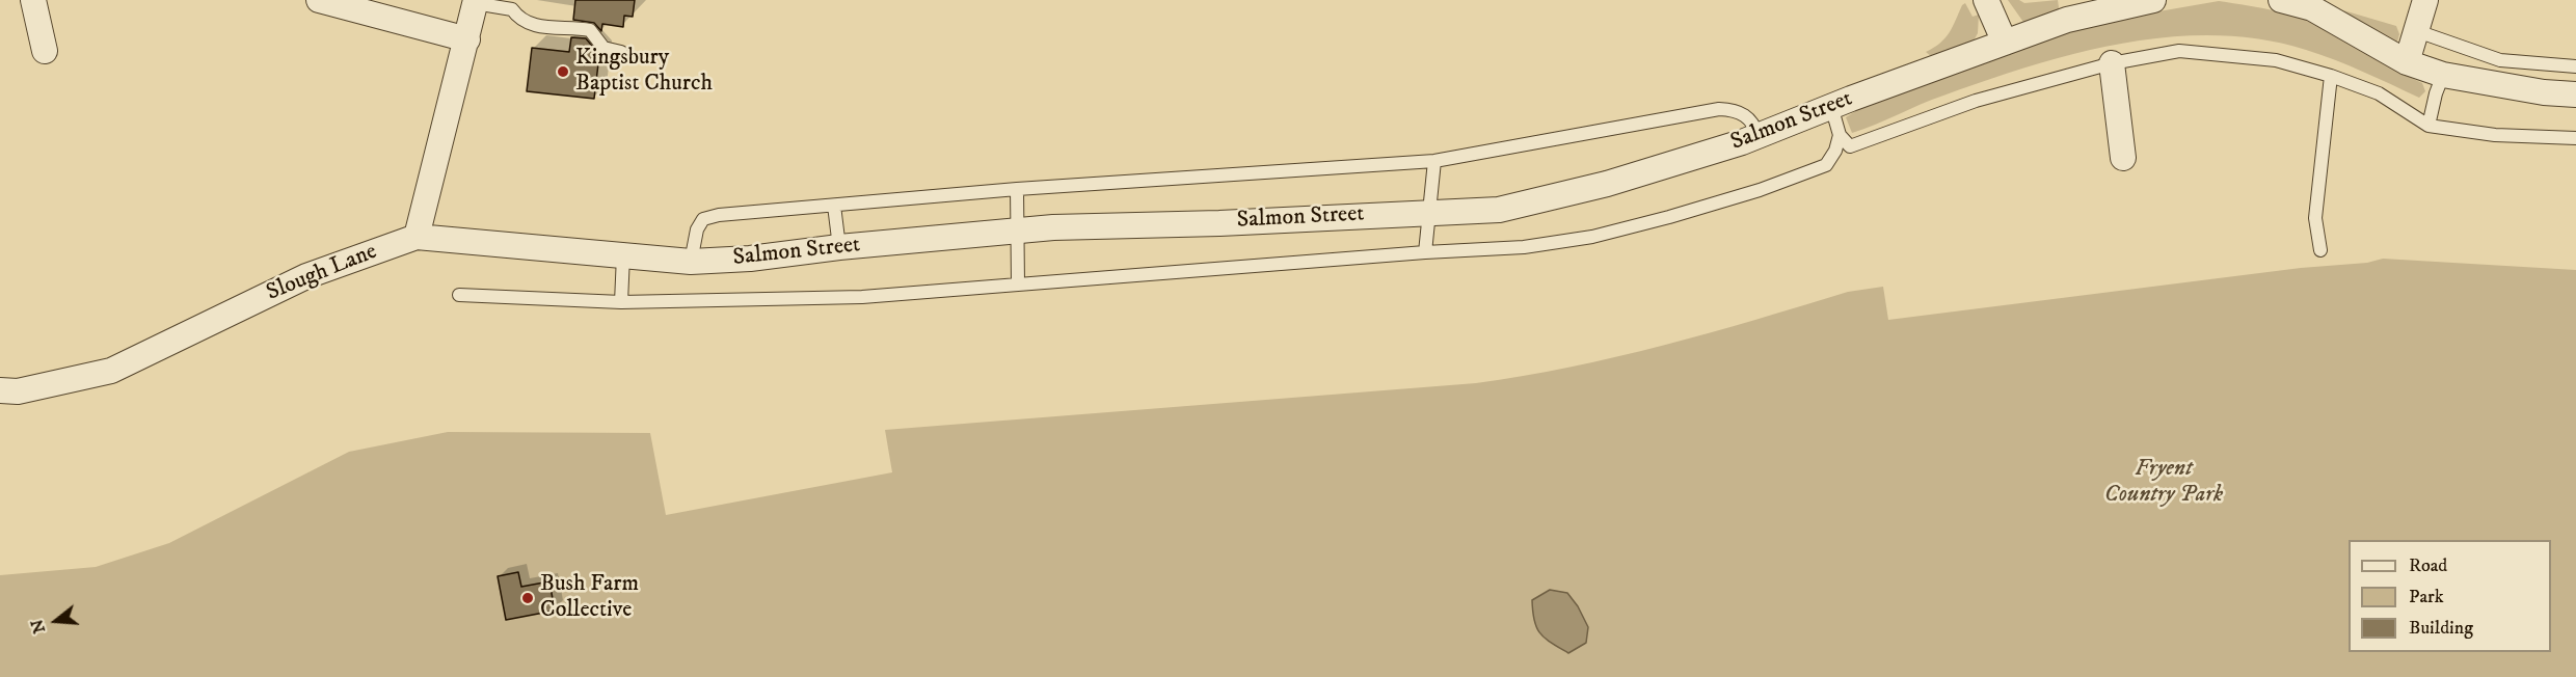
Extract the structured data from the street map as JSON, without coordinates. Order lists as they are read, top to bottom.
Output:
{
  "streets": {
    "street": ["Salmon Street", "Slough Lane"]
  },
  "crossings": [
    ["Salmon Street", "Slough Lane"]
  ],
  "parks": ["Fryent Country Park"],
  "places": ["Kingsbury Baptist Church", "Bush Farm Collective"],
  "legend": ["Road", "Park", "Building"],
  "north": "left"
}
